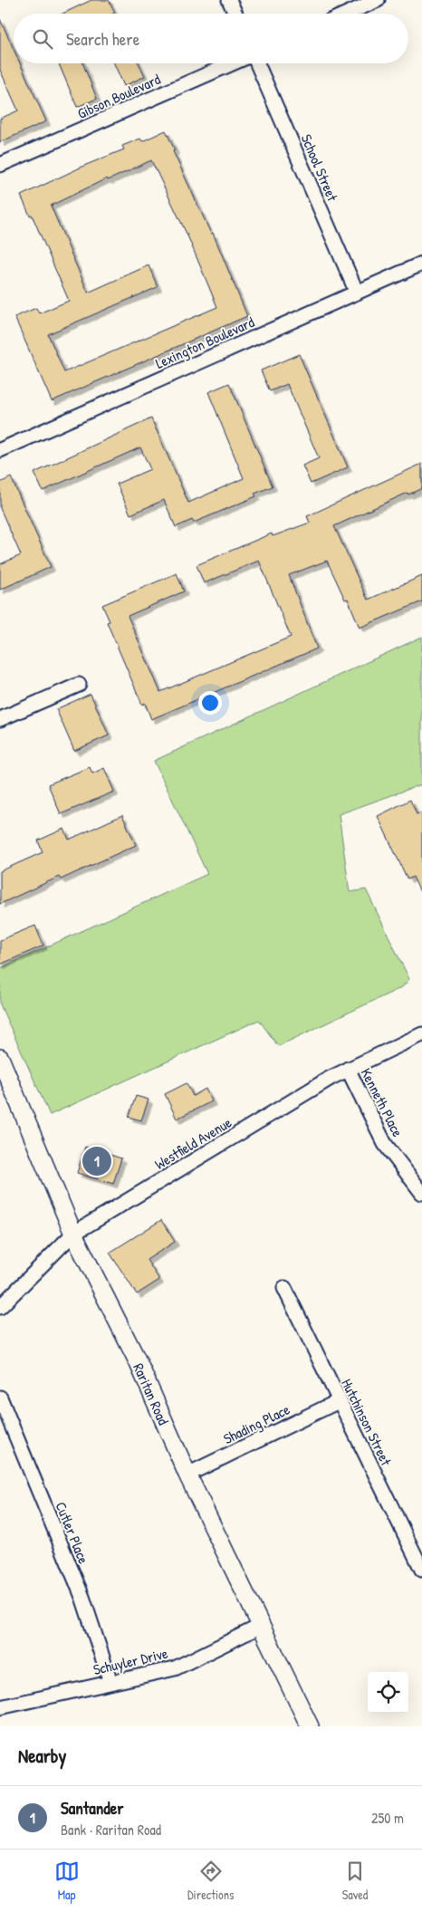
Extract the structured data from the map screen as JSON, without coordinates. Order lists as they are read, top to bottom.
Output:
{
  "streets": {
    "main road": ["Raritan Road"],
    "street": [
      "Gibson Boulevard",
      "School Street",
      "Lexington Boulevard",
      "Kenneth Place",
      "Westfield Avenue",
      "Hutchinson Street",
      "Shading Place",
      "Cutler Place",
      "Schuyler Drive"
    ]
  },
  "crossings": [
    ["School Street", "Lexington Boulevard"],
    ["Kenneth Place", "Westfield Avenue"],
    ["Westfield Avenue", "Raritan Road"],
    ["Raritan Road", "Shading Place"],
    ["Raritan Road", "Schuyler Drive"],
    ["Hutchinson Street", "Shading Place"],
    ["Cutler Place", "Schuyler Drive"]
  ],
  "page": {
    "search": "Search here",
    "pins": "1",
    "heading": "Nearby",
    "list": [
      {
        "mark": "1",
        "name": "Santander",
        "note": "Bank · Raritan Road",
        "value": "250 m"
      }
    ],
    "nav": ["Map", "Directions", "Saved"]
  }
}
